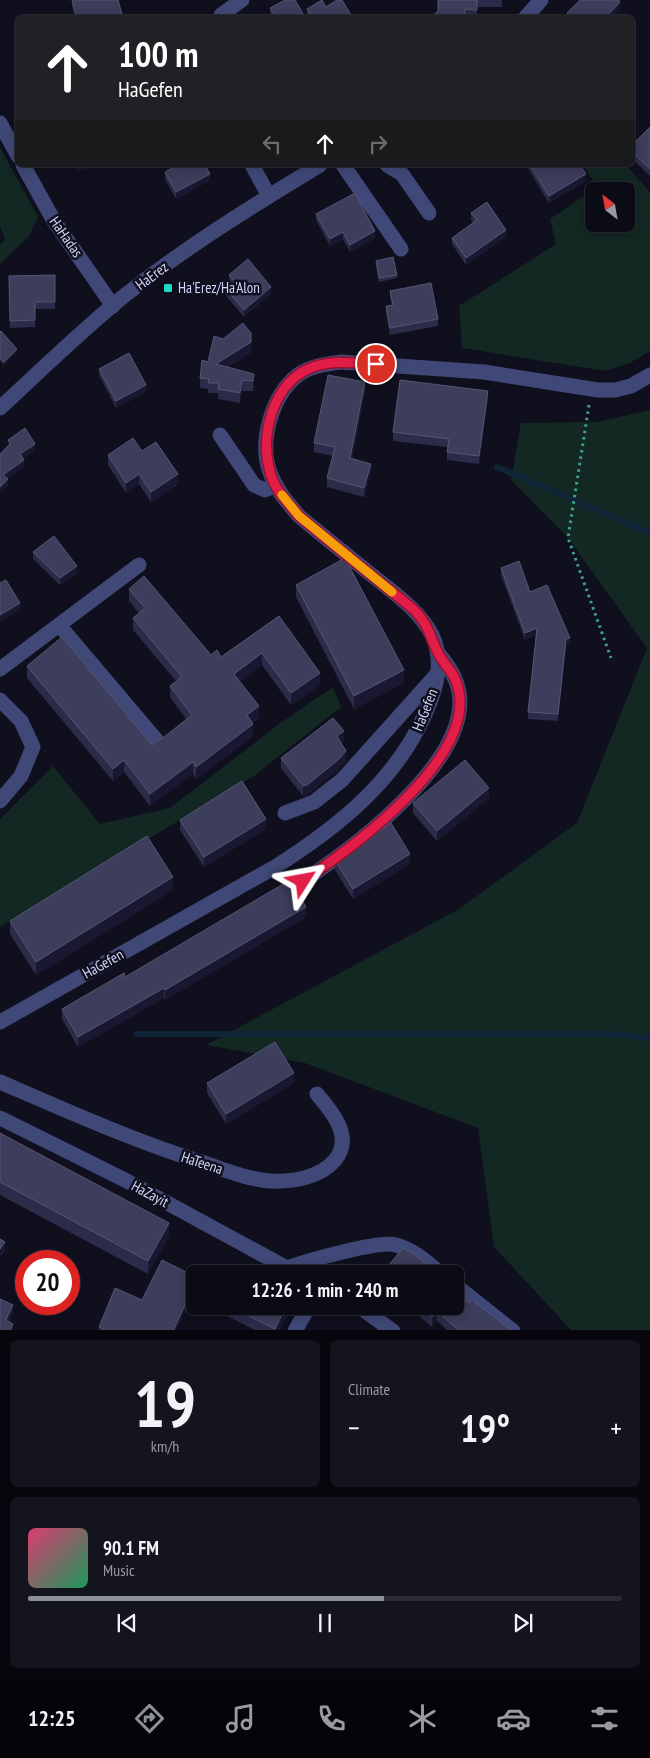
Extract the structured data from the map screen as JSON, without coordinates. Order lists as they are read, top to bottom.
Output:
{
  "streets": {
    "street": [
      "HaHadas",
      "HaErez",
      "HaGefen",
      "HaTeena",
      "HaZayit"
    ]
  },
  "crossings": [
    ["HaHadas", "HaErez"]
  ],
  "places": {
    "transit": ["Ha'Erez/Ha'Alon"]
  },
  "north": "top left",
  "page": {
    "turn": ["100 m", "HaGefen"],
    "limit": "20",
    "trip": "12:26 · 1 min · 240 m",
    "tile": [
      ["19", "km/h"],
      "Climate"
    ],
    "heat": ["−", "19°", "+"],
    "song": ["90.1 FM", "Music"],
    "tabs": "12:25"
  }
}
